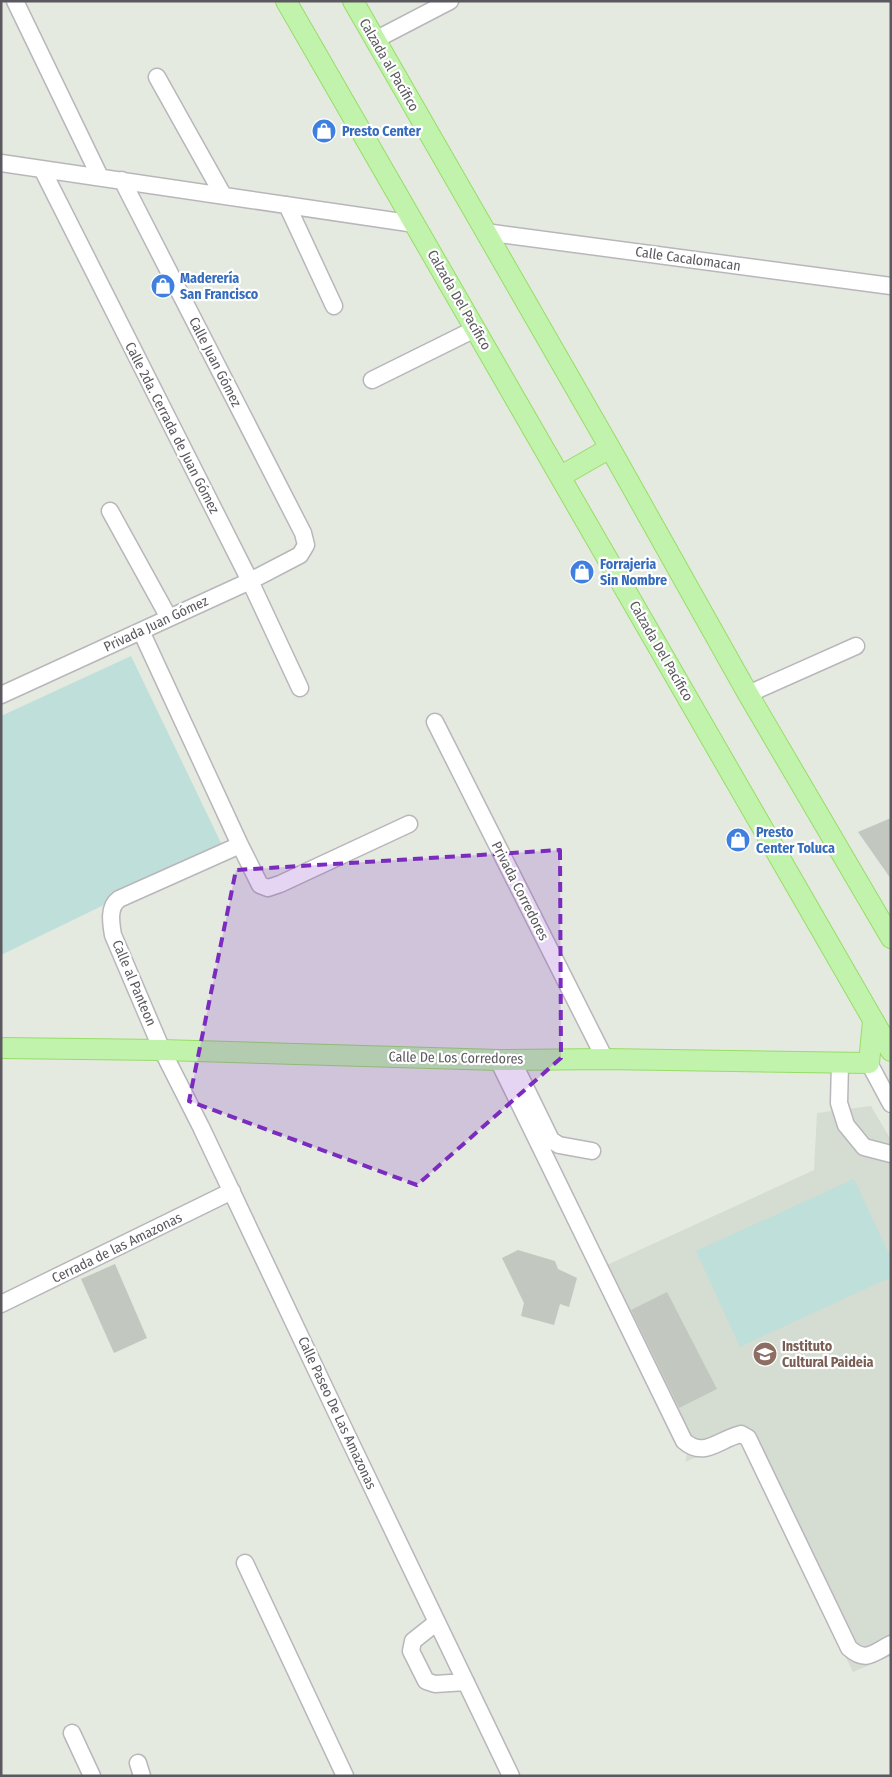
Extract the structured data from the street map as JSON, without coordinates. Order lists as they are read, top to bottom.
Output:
{
  "streets": {
    "main road": ["Calzada al Pacífico", "Calzada Del Pacífico", "Calle De Los Corredores"],
    "street": [
      "Calle Cacalomacan",
      "Calle Juan Gómez",
      "Calle 2da. Cerrada de Juan Gómez",
      "Privada Juan Gómez",
      "Privada Corredores",
      "Calle al Panteon",
      "Cerrada de las Amazonas",
      "Calle Paseo De Las Amazonas"
    ]
  },
  "crossings": [
    ["Calzada al Pacífico", "Calle Cacalomacan"],
    ["Calle Juan Gómez", "Privada Juan Gómez"],
    ["Calle 2da. Cerrada de Juan Gómez", "Privada Juan Gómez"],
    ["Privada Corredores", "Calle De Los Corredores"],
    ["Calle al Panteon", "Calle De Los Corredores"],
    ["Calle al Panteon", "Calle Paseo De Las Amazonas"],
    ["Calle De Los Corredores", "Calle Paseo De Las Amazonas"],
    ["Cerrada de las Amazonas", "Calle Paseo De Las Amazonas"]
  ],
  "places": {
    "shop": [
      "Presto Center",
      "Maderería San Francisco",
      "Forrajeria Sin Nombre",
      "Presto Center Toluca"
    ],
    "school or university": ["Instituto Cultural Paideia"]
  }
}
